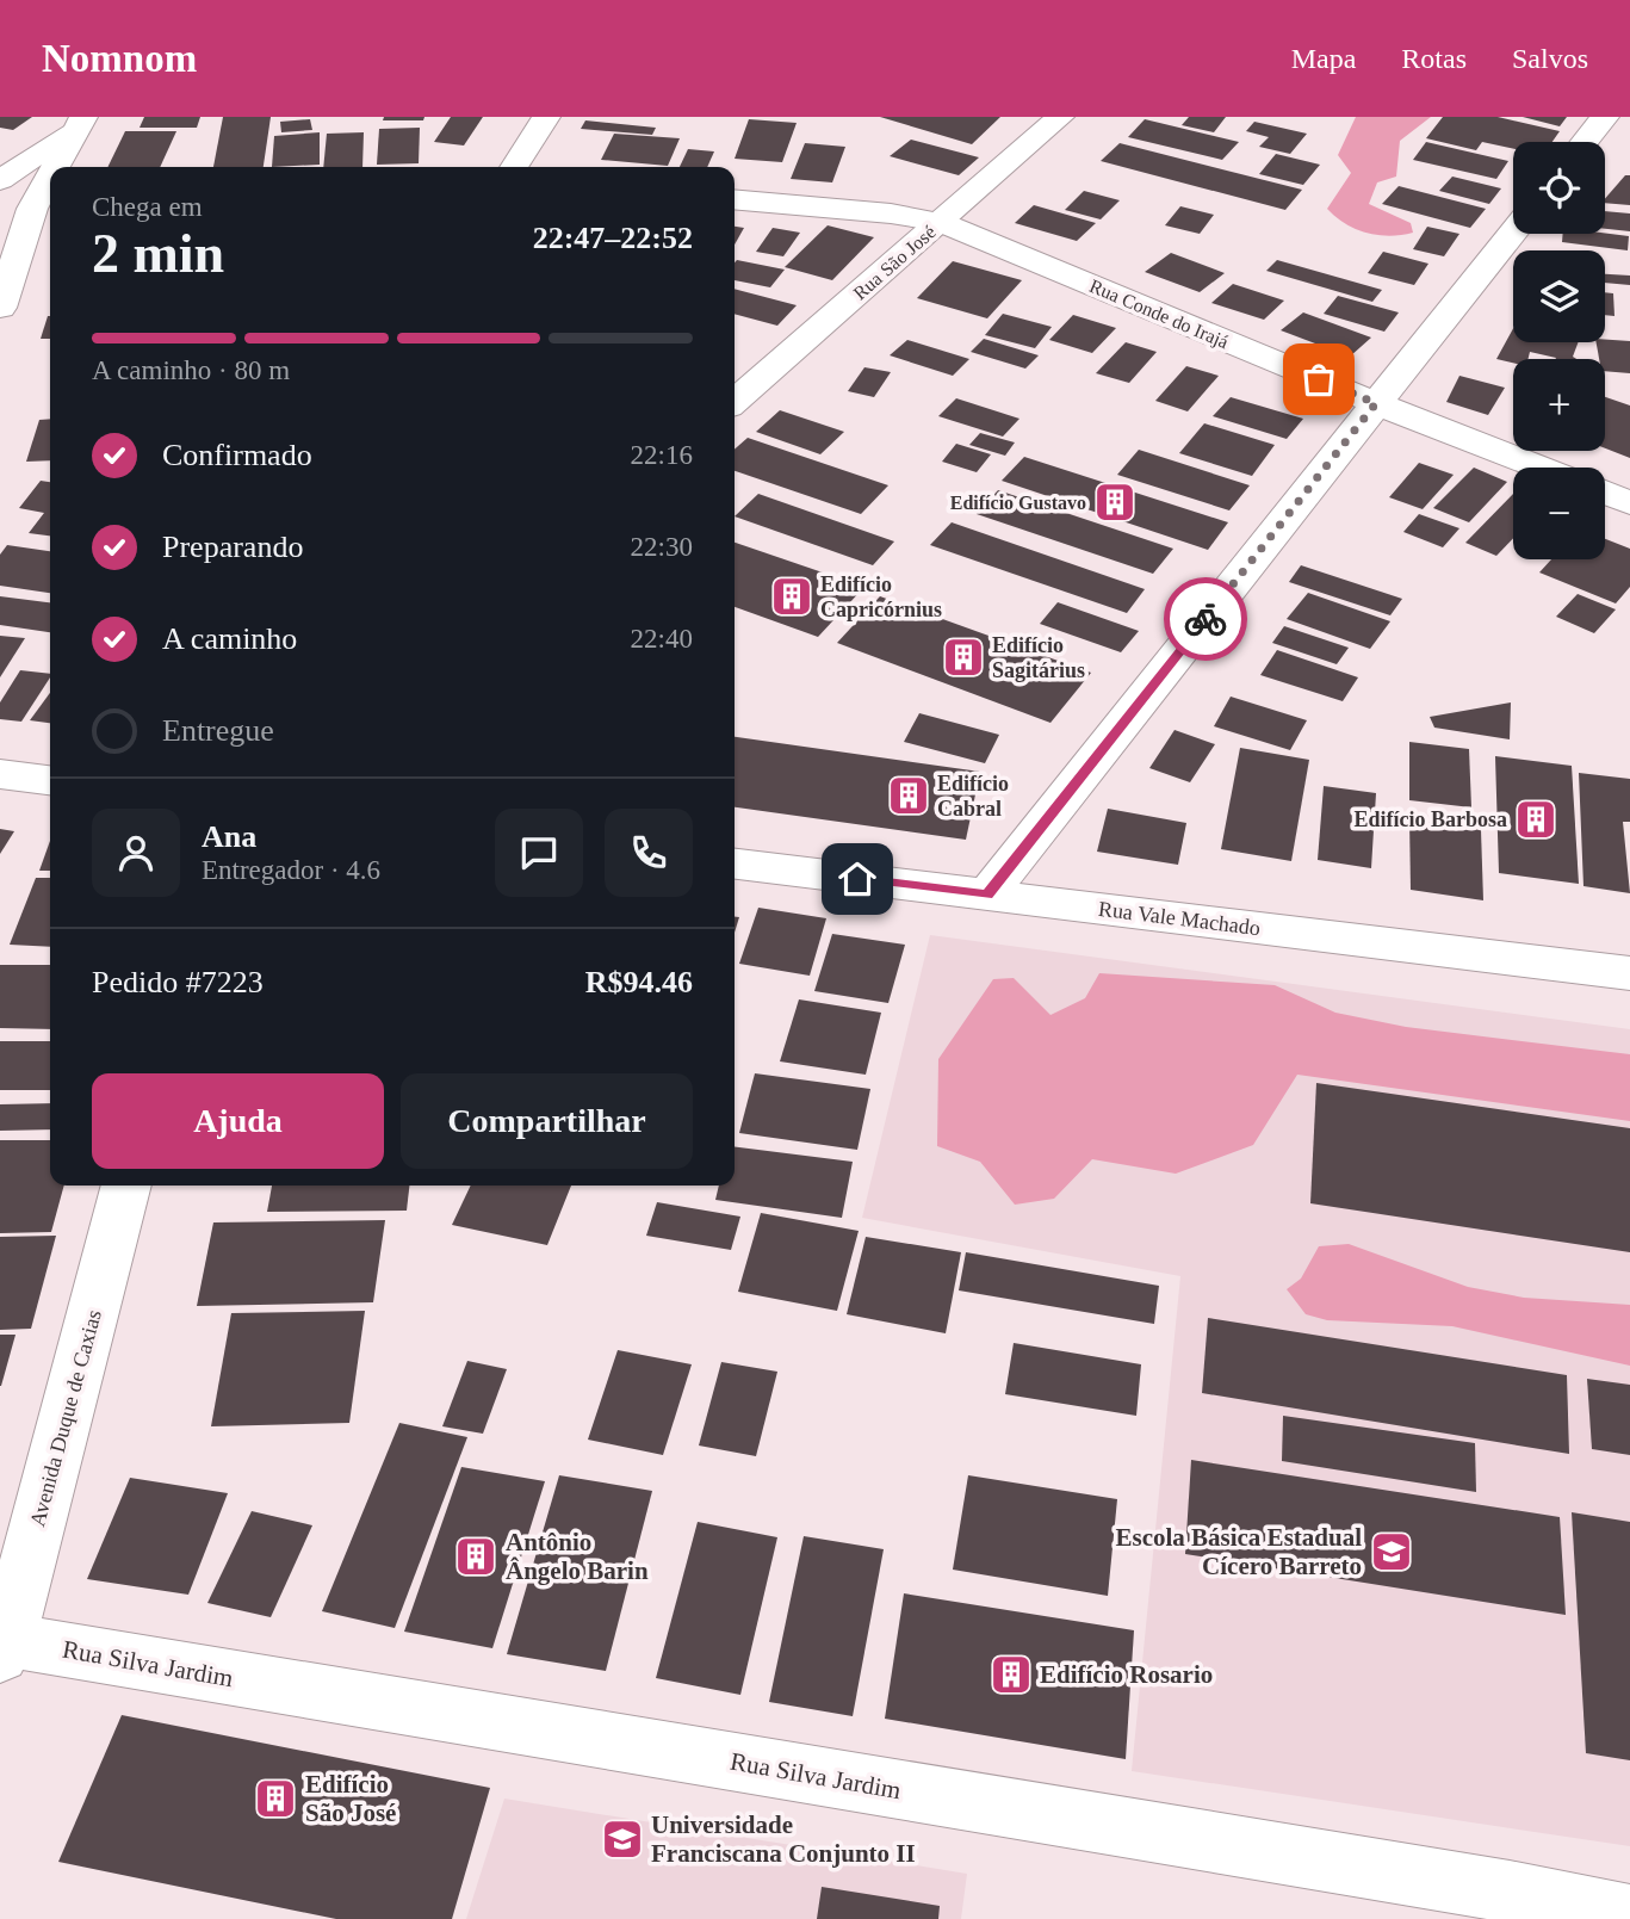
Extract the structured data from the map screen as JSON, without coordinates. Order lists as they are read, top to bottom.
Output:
{
  "streets": {
    "street": [
      "Rua São José",
      "Rua Conde do Irajá",
      "Rua Vale Machado",
      "Avenida Duque de Caxias",
      "Rua Silva Jardim"
    ]
  },
  "crossings": [
    ["Rua São José", "Rua Conde do Irajá"],
    ["Avenida Duque de Caxias", "Rua Silva Jardim"]
  ],
  "places": {
    "building": [
      "Edifício Gustavo",
      "Edifício Capricórnius",
      "Edifício Sagitárius",
      "Edifício Cabral",
      "Edifício Barbosa",
      "Antônio Ângelo Barin",
      "Edifício Rosario",
      "Edifício São José"
    ],
    "school or university": ["Escola Básica Estadual Cícero Barreto", "Universidade Franciscana Conjunto II"]
  },
  "page": {
    "header": "Nomnom",
    "nav": ["Mapa", "Rotas", "Salvos"],
    "map_buttons": ["+", "−"],
    "heading": ["2 min", "Chega em", "22:47–22:52"],
    "panel": [
      "Ana",
      "Entregador · 4.6",
      "Pedido #7223",
      "R$94.46"
    ],
    "bar": "A caminho · 80 m",
    "list": [
      ["Confirmado", "22:16"],
      ["Preparando", "22:30"],
      ["A caminho", "22:40"],
      "Entregue"
    ],
    "buttons": ["Ajuda", "Compartilhar"]
  }
}
